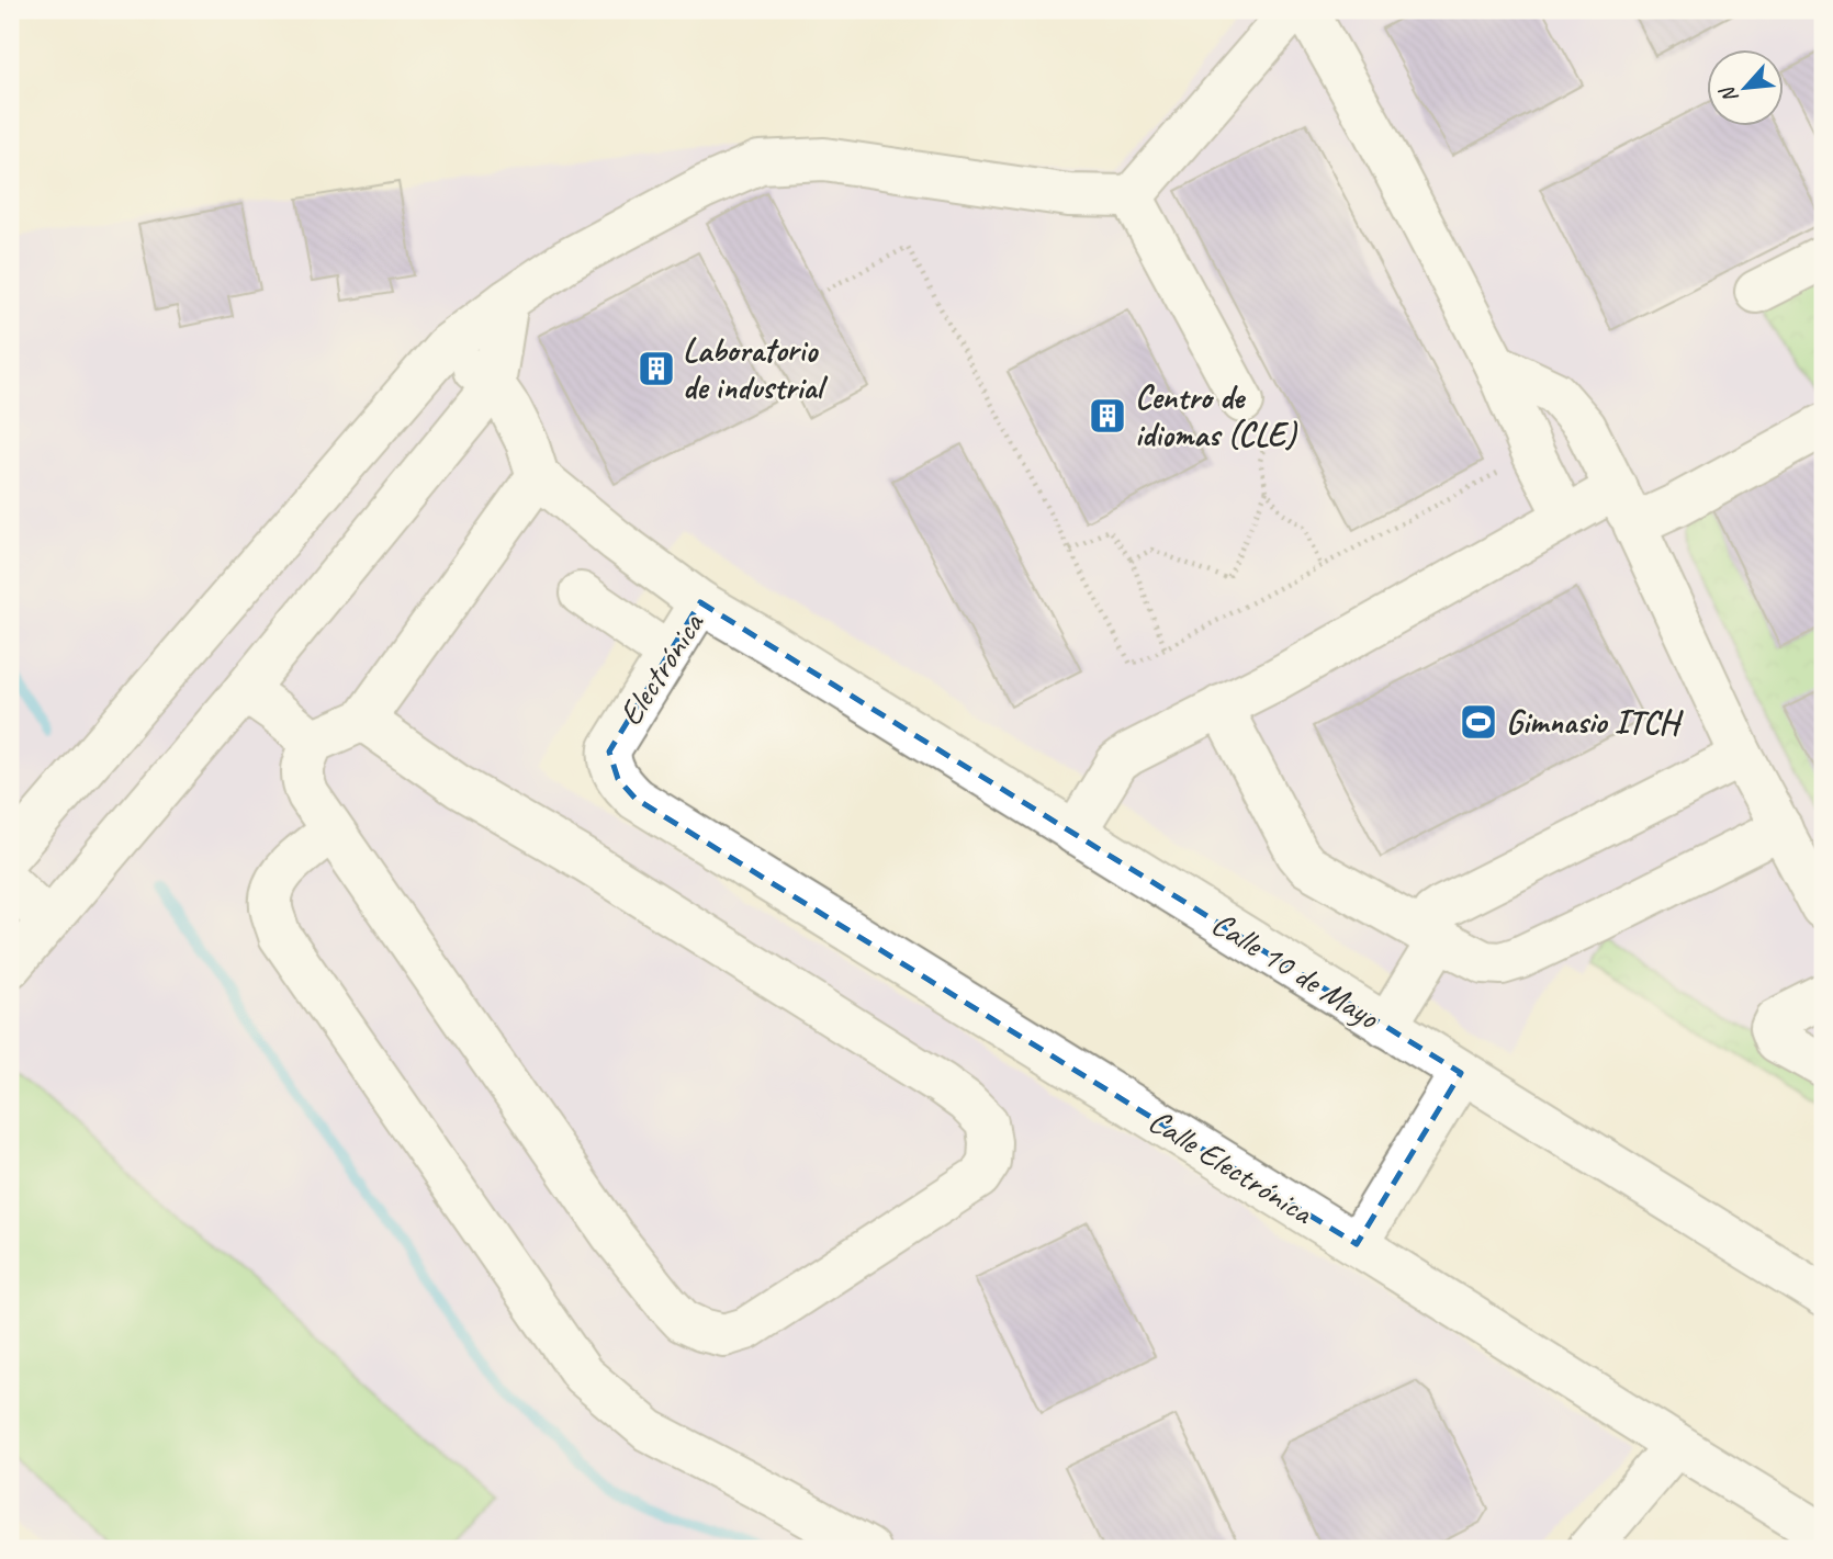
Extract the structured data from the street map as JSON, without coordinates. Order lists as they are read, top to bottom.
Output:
{
  "streets": {
    "street": ["Electrónica", "Calle 10 de Mayo", "Calle Electrónica"]
  },
  "crossings": [
    ["Electrónica", "Calle 10 de Mayo"],
    ["Electrónica", "Calle Electrónica"]
  ],
  "places": {
    "building": ["Laboratorio de industrial", "Centro de idiomas (CLE)"],
    "sports": ["Gimnasio ITCH"]
  },
  "north": "bottom left"
}
